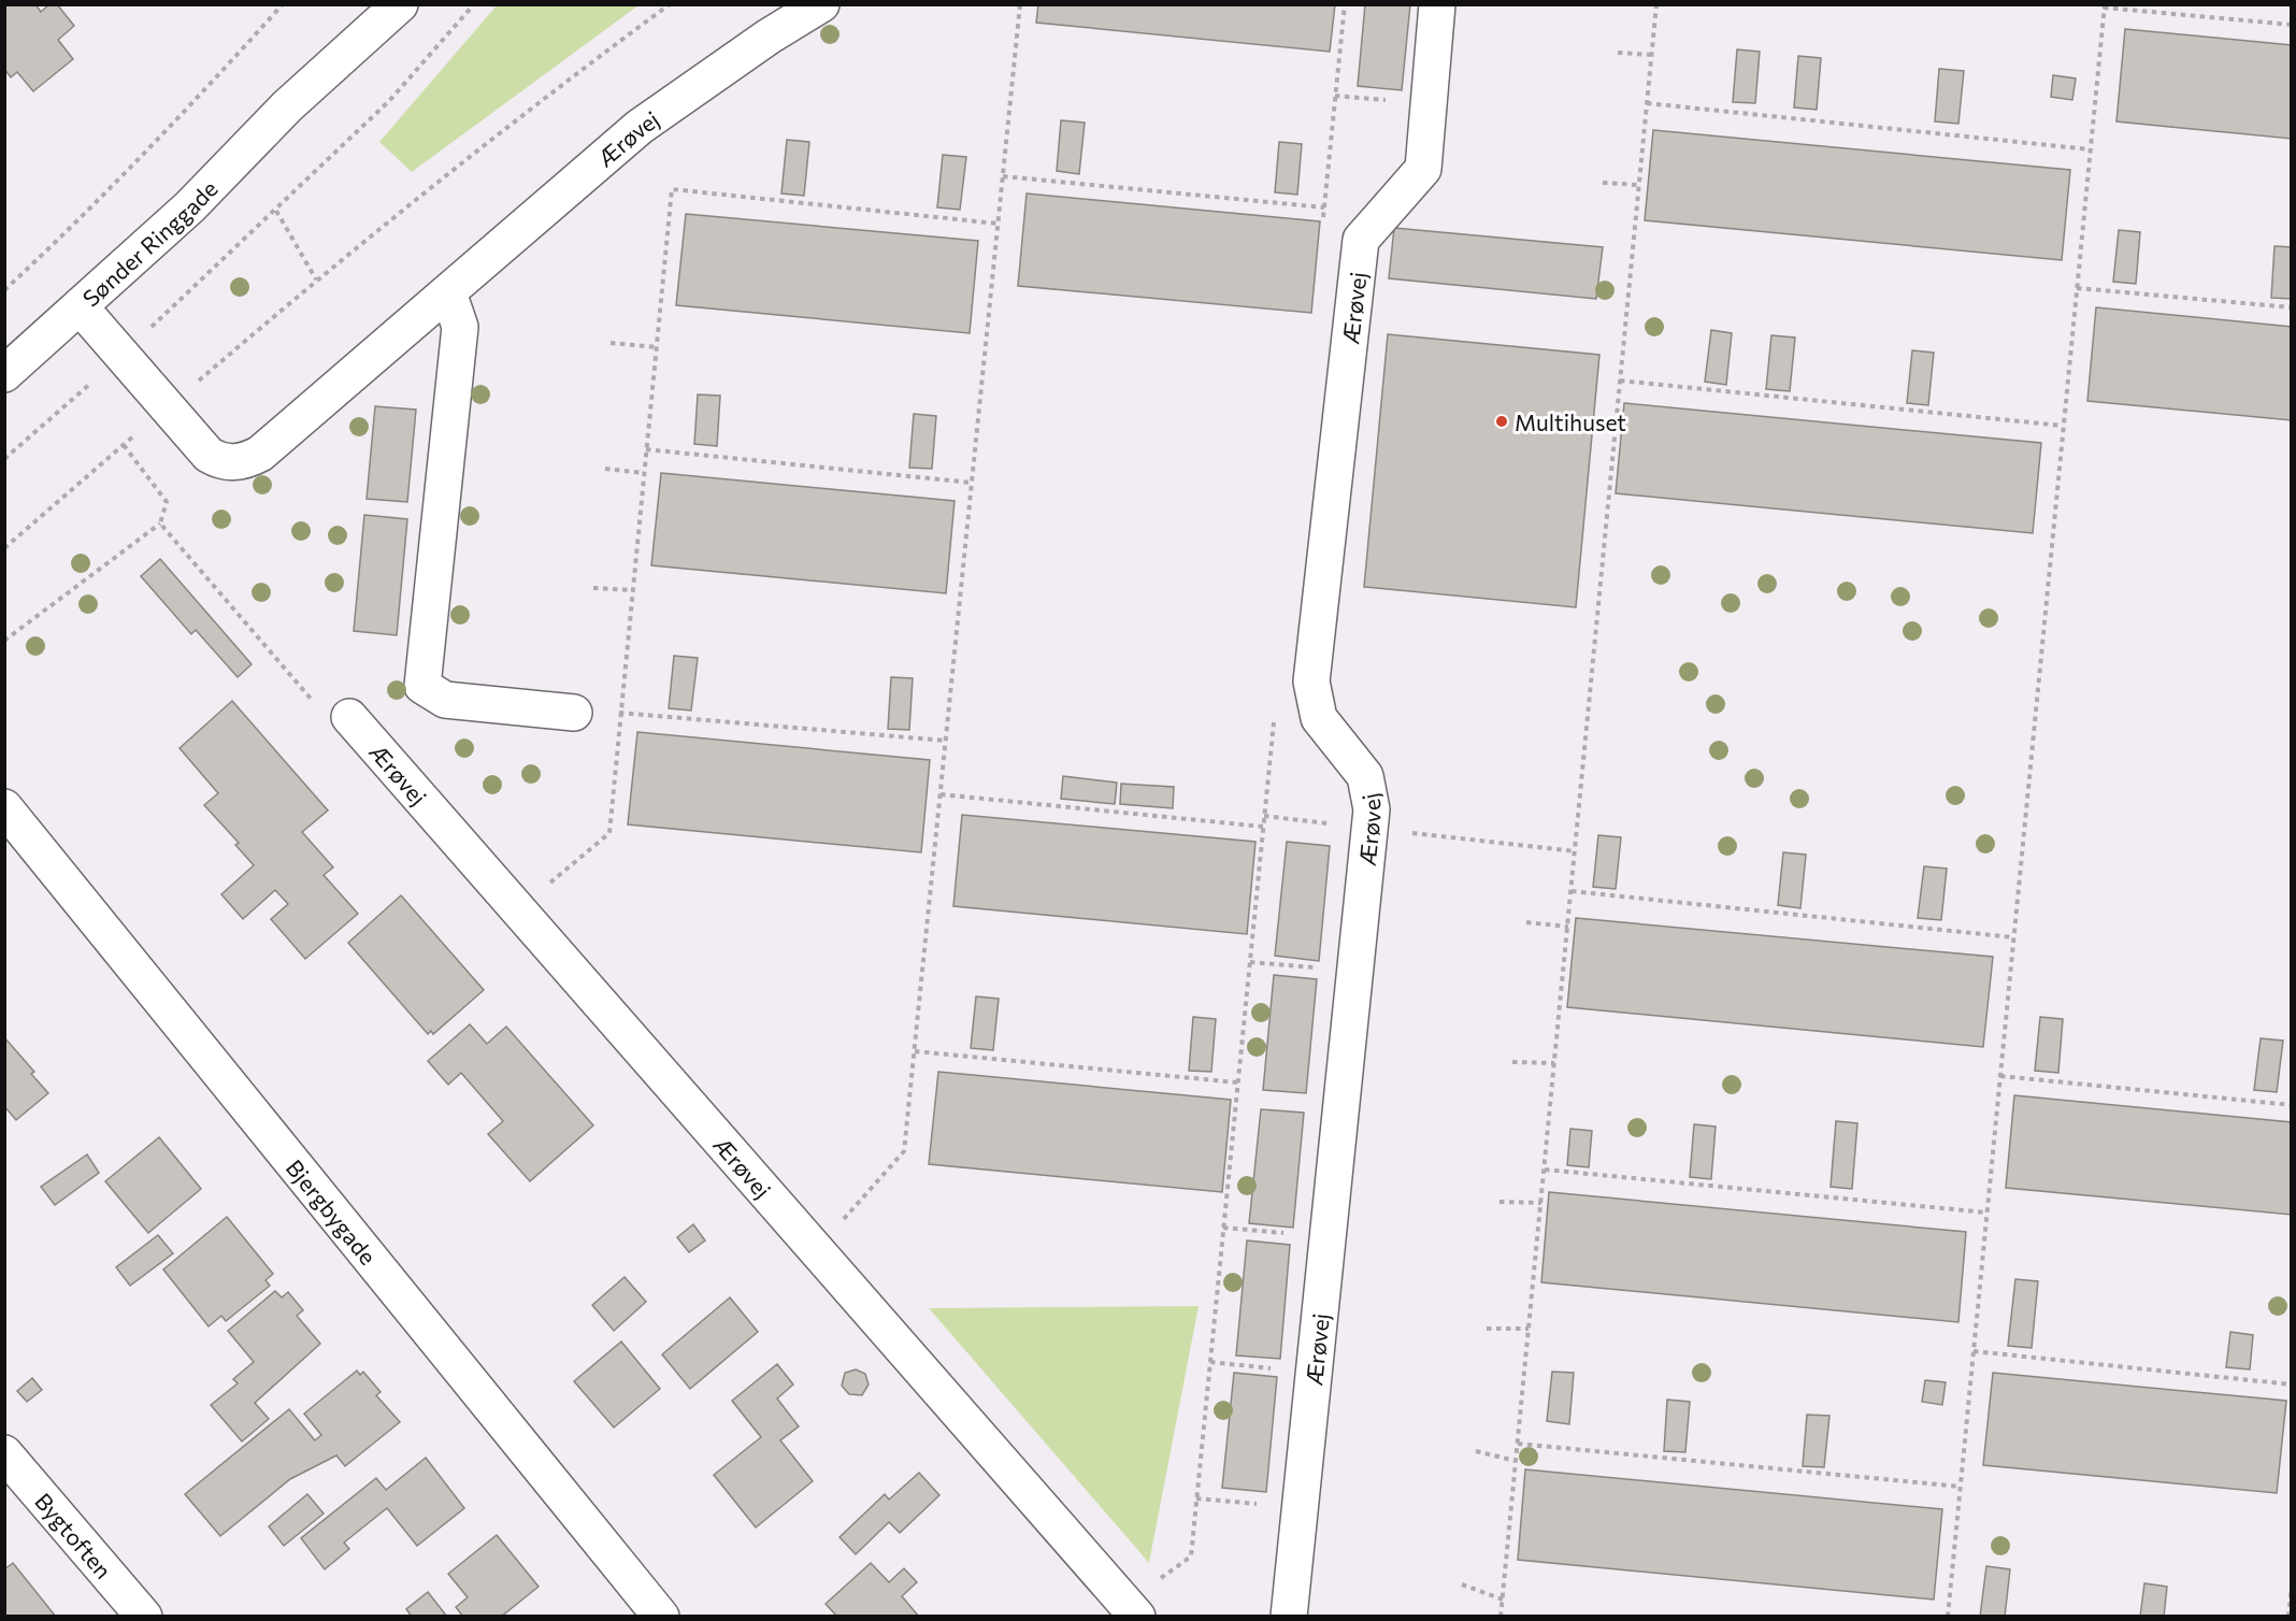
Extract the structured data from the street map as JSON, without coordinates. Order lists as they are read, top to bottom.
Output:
{
  "streets": {
    "street": [
      "Ærøvej",
      "Sønder Ringgade",
      "Bjergbygade",
      "Bygtoften"
    ]
  },
  "crossings": [
    ["Ærøvej", "Sønder Ringgade"]
  ],
  "places": ["Multihuset"]
}
